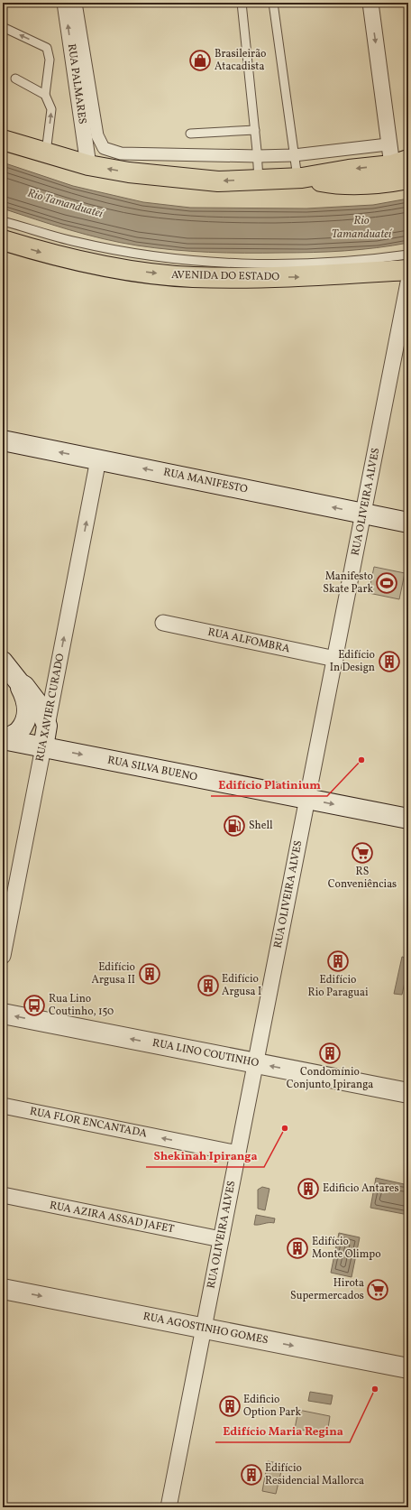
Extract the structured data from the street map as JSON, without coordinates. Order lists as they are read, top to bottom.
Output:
{
  "streets": {
    "highway": ["AVENIDA DO ESTADO"],
    "main road": [
      "RUA MANIFESTO",
      "RUA XAVIER CURADO",
      "RUA SILVA BUENO",
      "RUA LINO COUTINHO",
      "RUA AGOSTINHO GOMES"
    ],
    "street": [
      "RUA PALMARES",
      "RUA OLIVEIRA ALVES",
      "RUA ALFOMBRA",
      "RUA FLOR ENCANTADA",
      "RUA AZIRA ASSAD JAFET"
    ]
  },
  "crossings": [
    ["RUA MANIFESTO", "RUA OLIVEIRA ALVES"],
    ["RUA MANIFESTO", "RUA XAVIER CURADO"],
    ["RUA OLIVEIRA ALVES", "RUA ALFOMBRA"],
    ["RUA OLIVEIRA ALVES", "RUA SILVA BUENO"],
    ["RUA OLIVEIRA ALVES", "RUA LINO COUTINHO"],
    ["RUA OLIVEIRA ALVES", "RUA FLOR ENCANTADA"],
    ["RUA OLIVEIRA ALVES", "RUA AZIRA ASSAD JAFET"],
    ["RUA OLIVEIRA ALVES", "RUA AGOSTINHO GOMES"],
    ["RUA XAVIER CURADO", "RUA SILVA BUENO"]
  ],
  "one_way": [
    "RUA PALMARES",
    "RUA MANIFESTO",
    "RUA XAVIER CURADO",
    "RUA SILVA BUENO",
    "RUA LINO COUTINHO",
    "RUA FLOR ENCANTADA",
    "RUA AGOSTINHO GOMES"
  ],
  "water": ["Rio Tamanduateí"],
  "places": {
    "shop": ["Brasileirão Atacadista"],
    "sports": ["Manifesto Skate Park"],
    "building": [
      "Edifício In Design",
      "Edifício Rio Paraguai",
      "Edifício Argusa II",
      "Edifício Argusa I",
      "Condomínio Conjunto Ipiranga",
      "Edificio Antares",
      "Edifício Monte Olimpo",
      "Edificio Option Park",
      "Edifício Residencial Mallorca"
    ],
    "other": ["Edifício Platinium", "Shekinah Ipiranga", "Edifício Maria Regina"],
    "fuel station": ["Shell"],
    "supermarket": ["RS Conveniências", "Hirota Supermercados"],
    "bus stop": ["Rua Lino Coutinho, 150"]
  }
}
